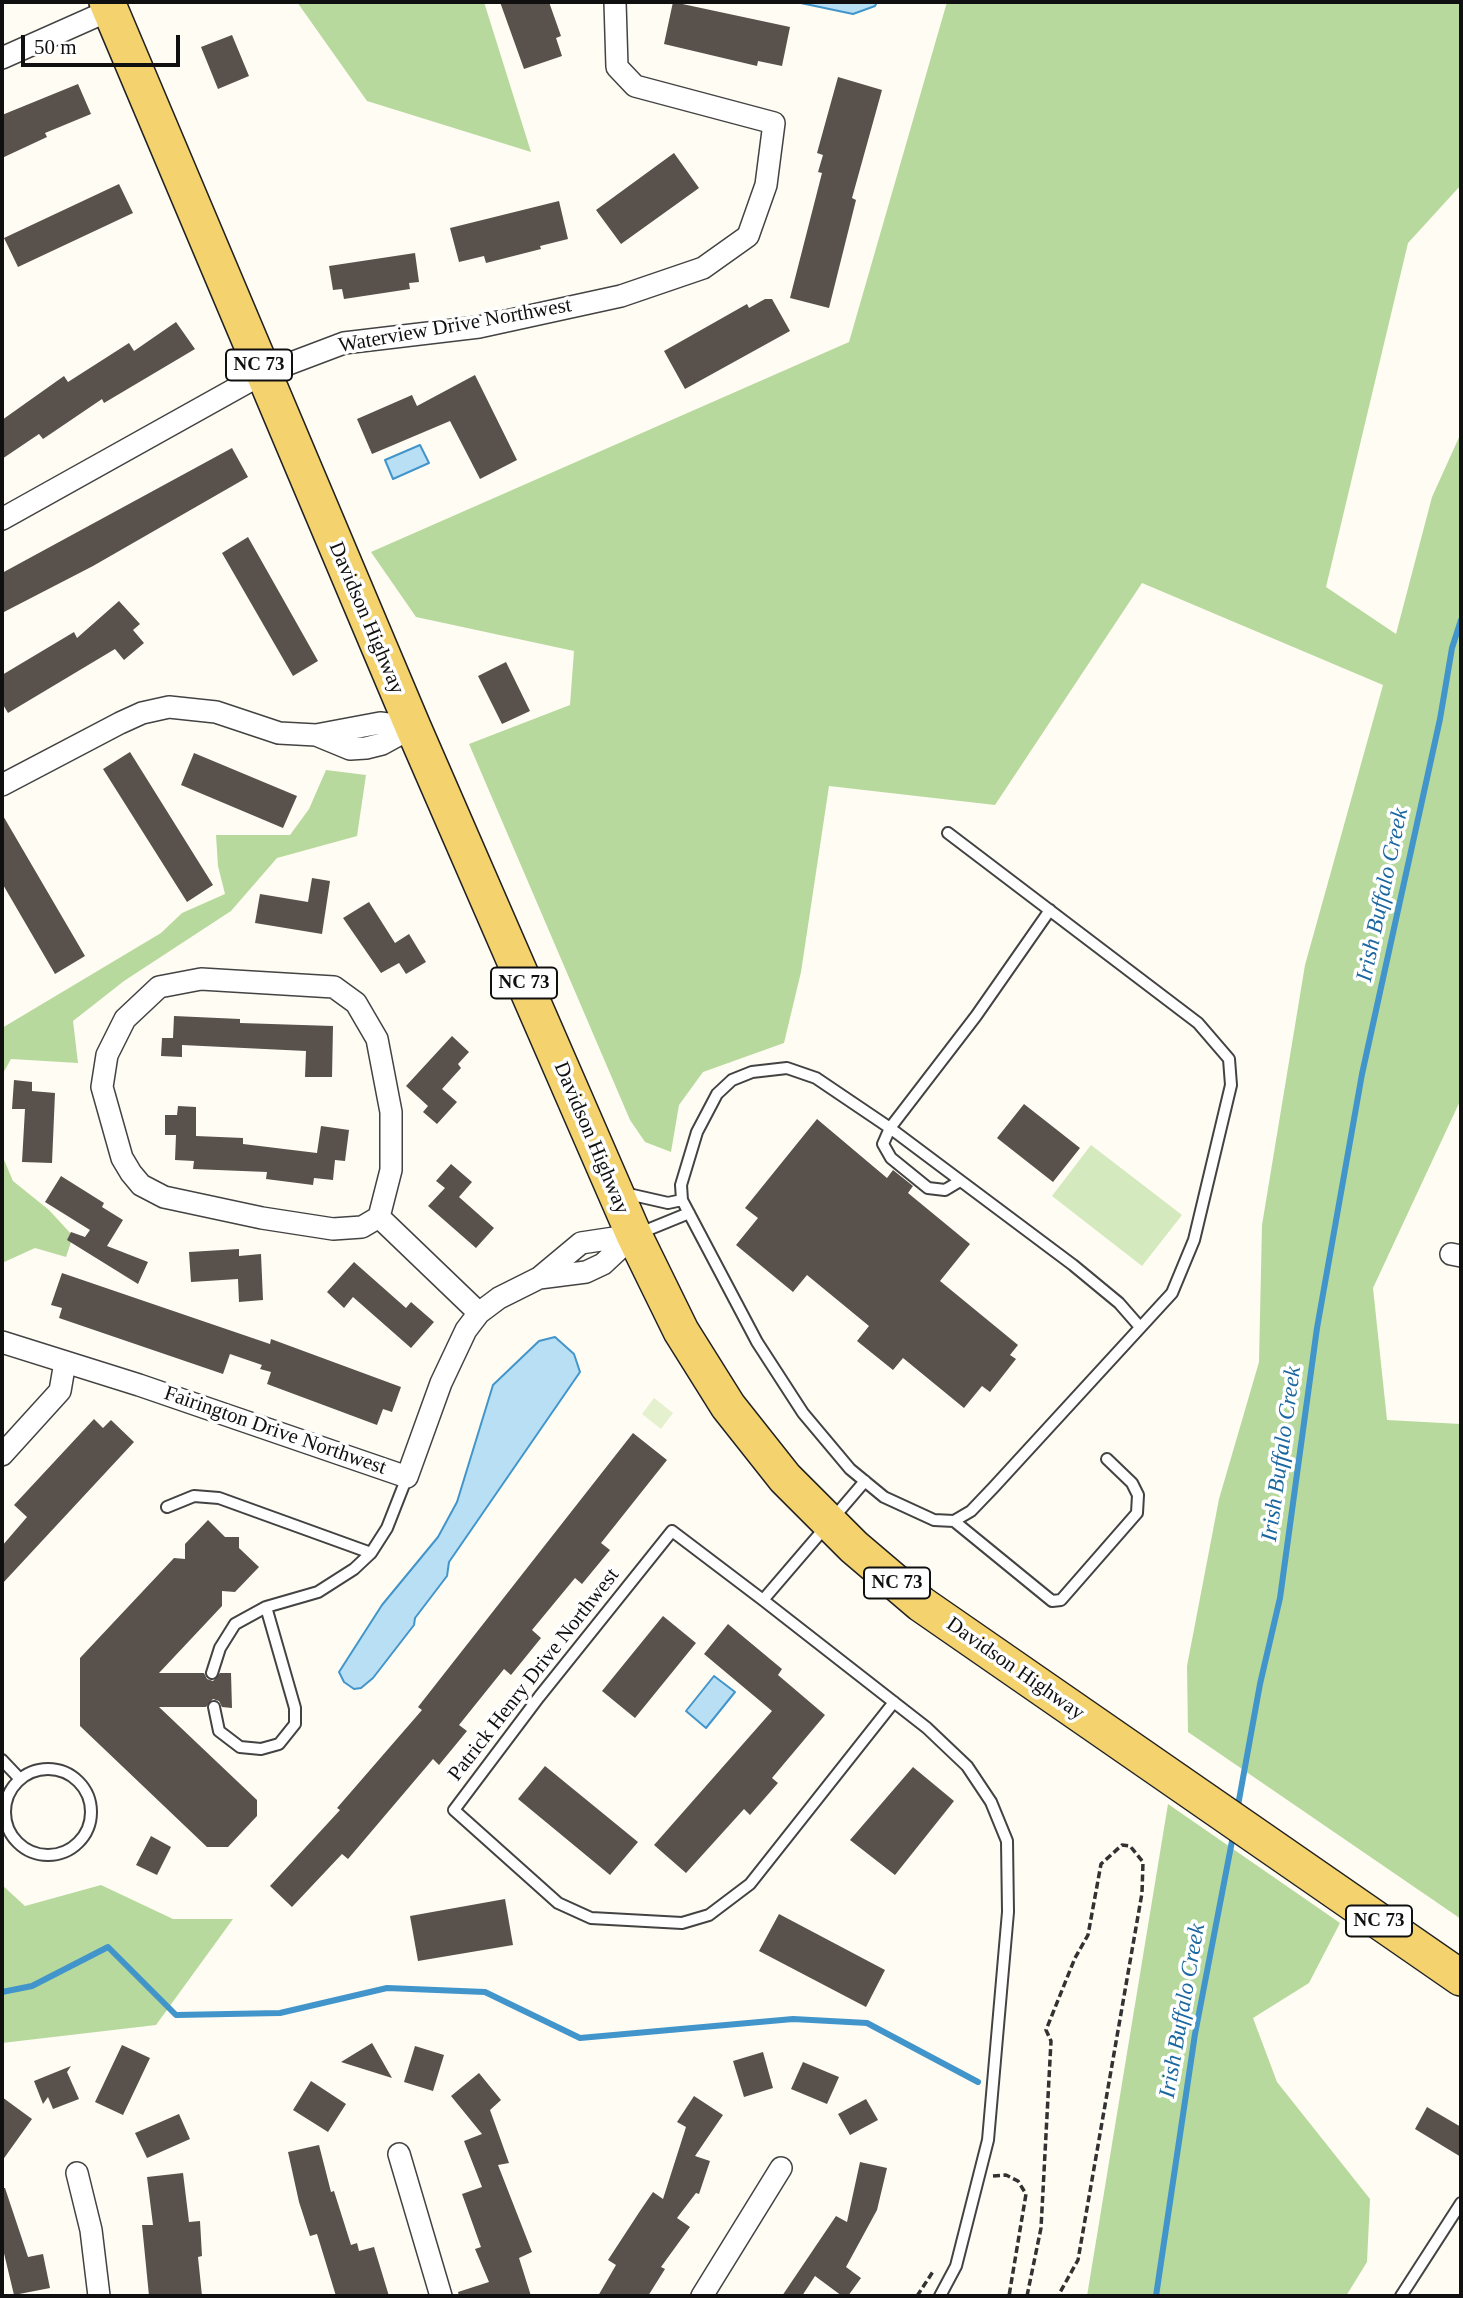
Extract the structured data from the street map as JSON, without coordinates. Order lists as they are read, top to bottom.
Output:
{
  "streets": {
    "main road": ["NC 73", "Davidson Highway"],
    "street": ["Waterview Drive Northwest", "Fairington Drive Northwest"],
    "lane": ["Patrick Henry Drive Northwest"]
  },
  "crossings": [
    ["Waterview Drive Northwest", "Davidson Highway"],
    ["Davidson Highway", "Fairington Drive Northwest"]
  ],
  "water": ["Irish Buffalo Creek"],
  "scale_bar": "50 m"
}
